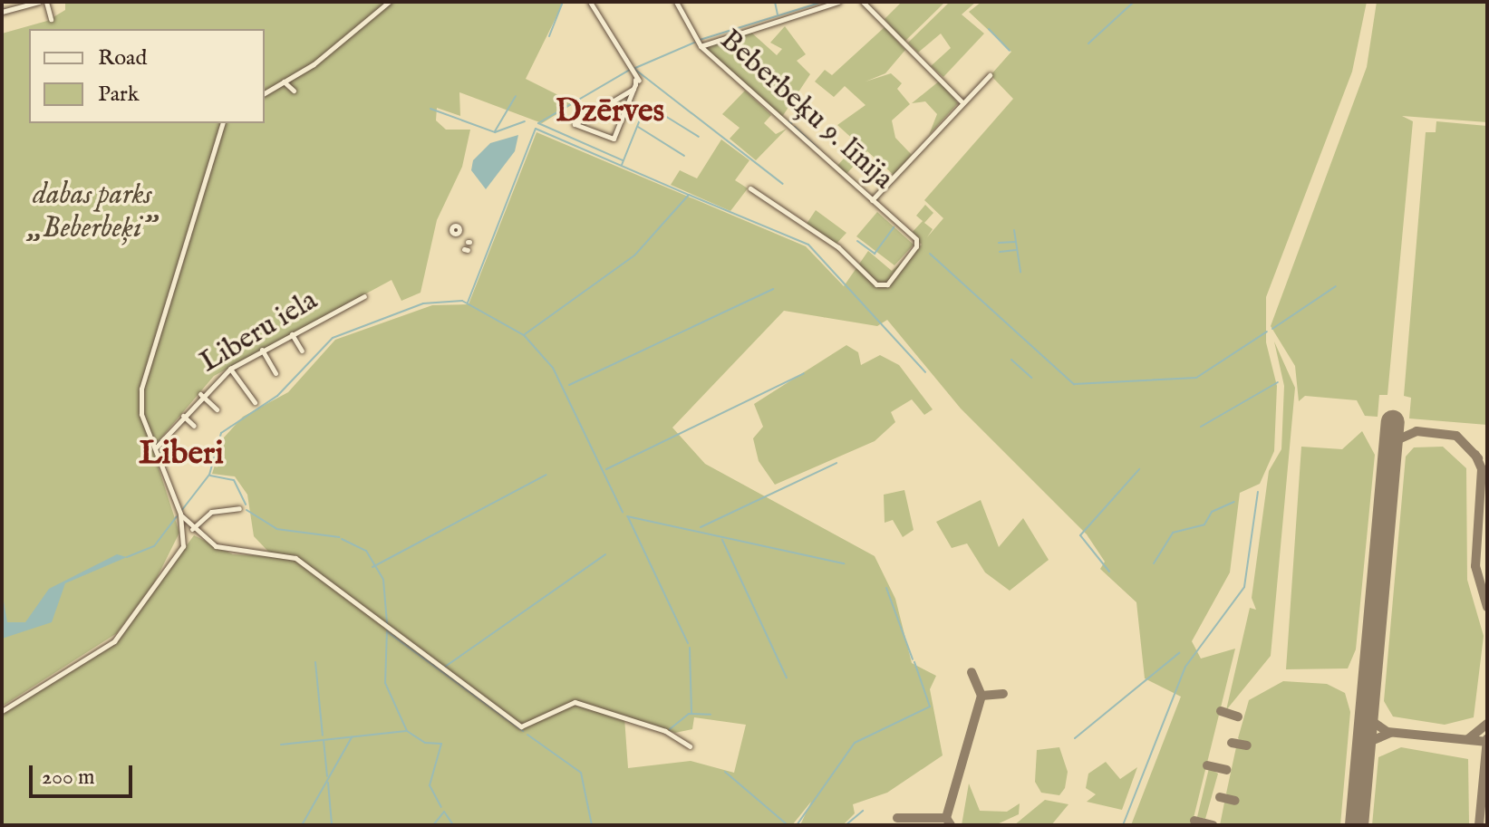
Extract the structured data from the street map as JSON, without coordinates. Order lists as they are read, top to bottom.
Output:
{
  "streets": {
    "street": ["Beberbeķu 9. līnija", "Liberu iela"]
  },
  "districts": ["Dzērves", "Liberi"],
  "parks": ["dabas parks „Beberbeķi”"],
  "legend": ["Road", "Park"],
  "scale_bar": "200 m"
}
